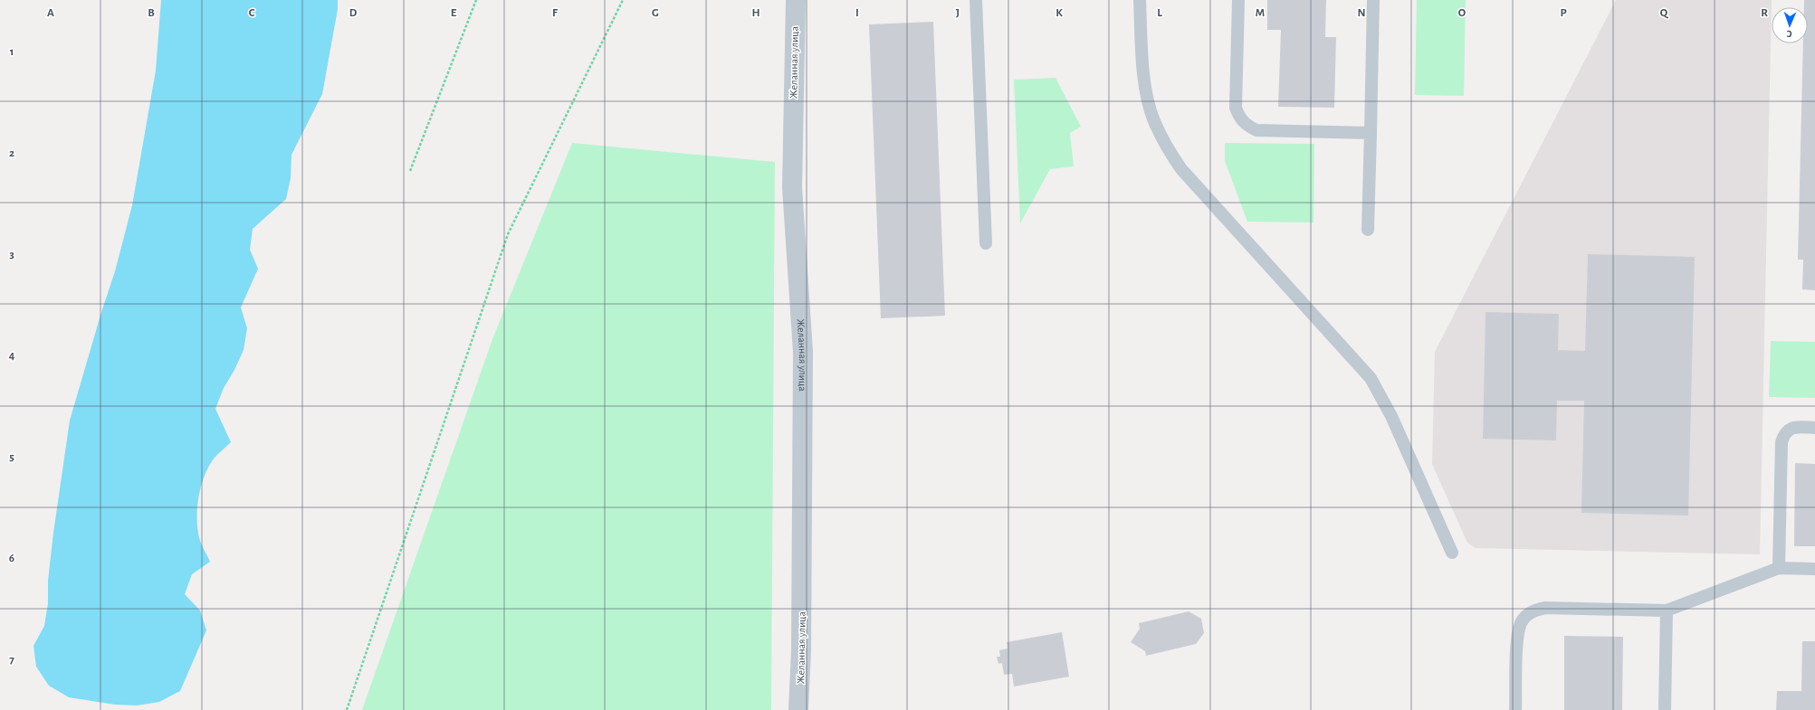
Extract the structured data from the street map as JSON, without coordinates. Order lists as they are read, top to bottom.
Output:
{
  "streets": {
    "street": ["Желанная улица"]
  },
  "north": "bottom",
  "grid": {
    "columns": [
      "A",
      "B",
      "C",
      "D",
      "E",
      "F",
      "G",
      "H",
      "I",
      "J",
      "K",
      "L",
      "M",
      "N",
      "O",
      "P",
      "Q",
      "R"
    ],
    "rows": [
      "1",
      "2",
      "3",
      "4",
      "5",
      "6",
      "7"
    ]
  }
}
